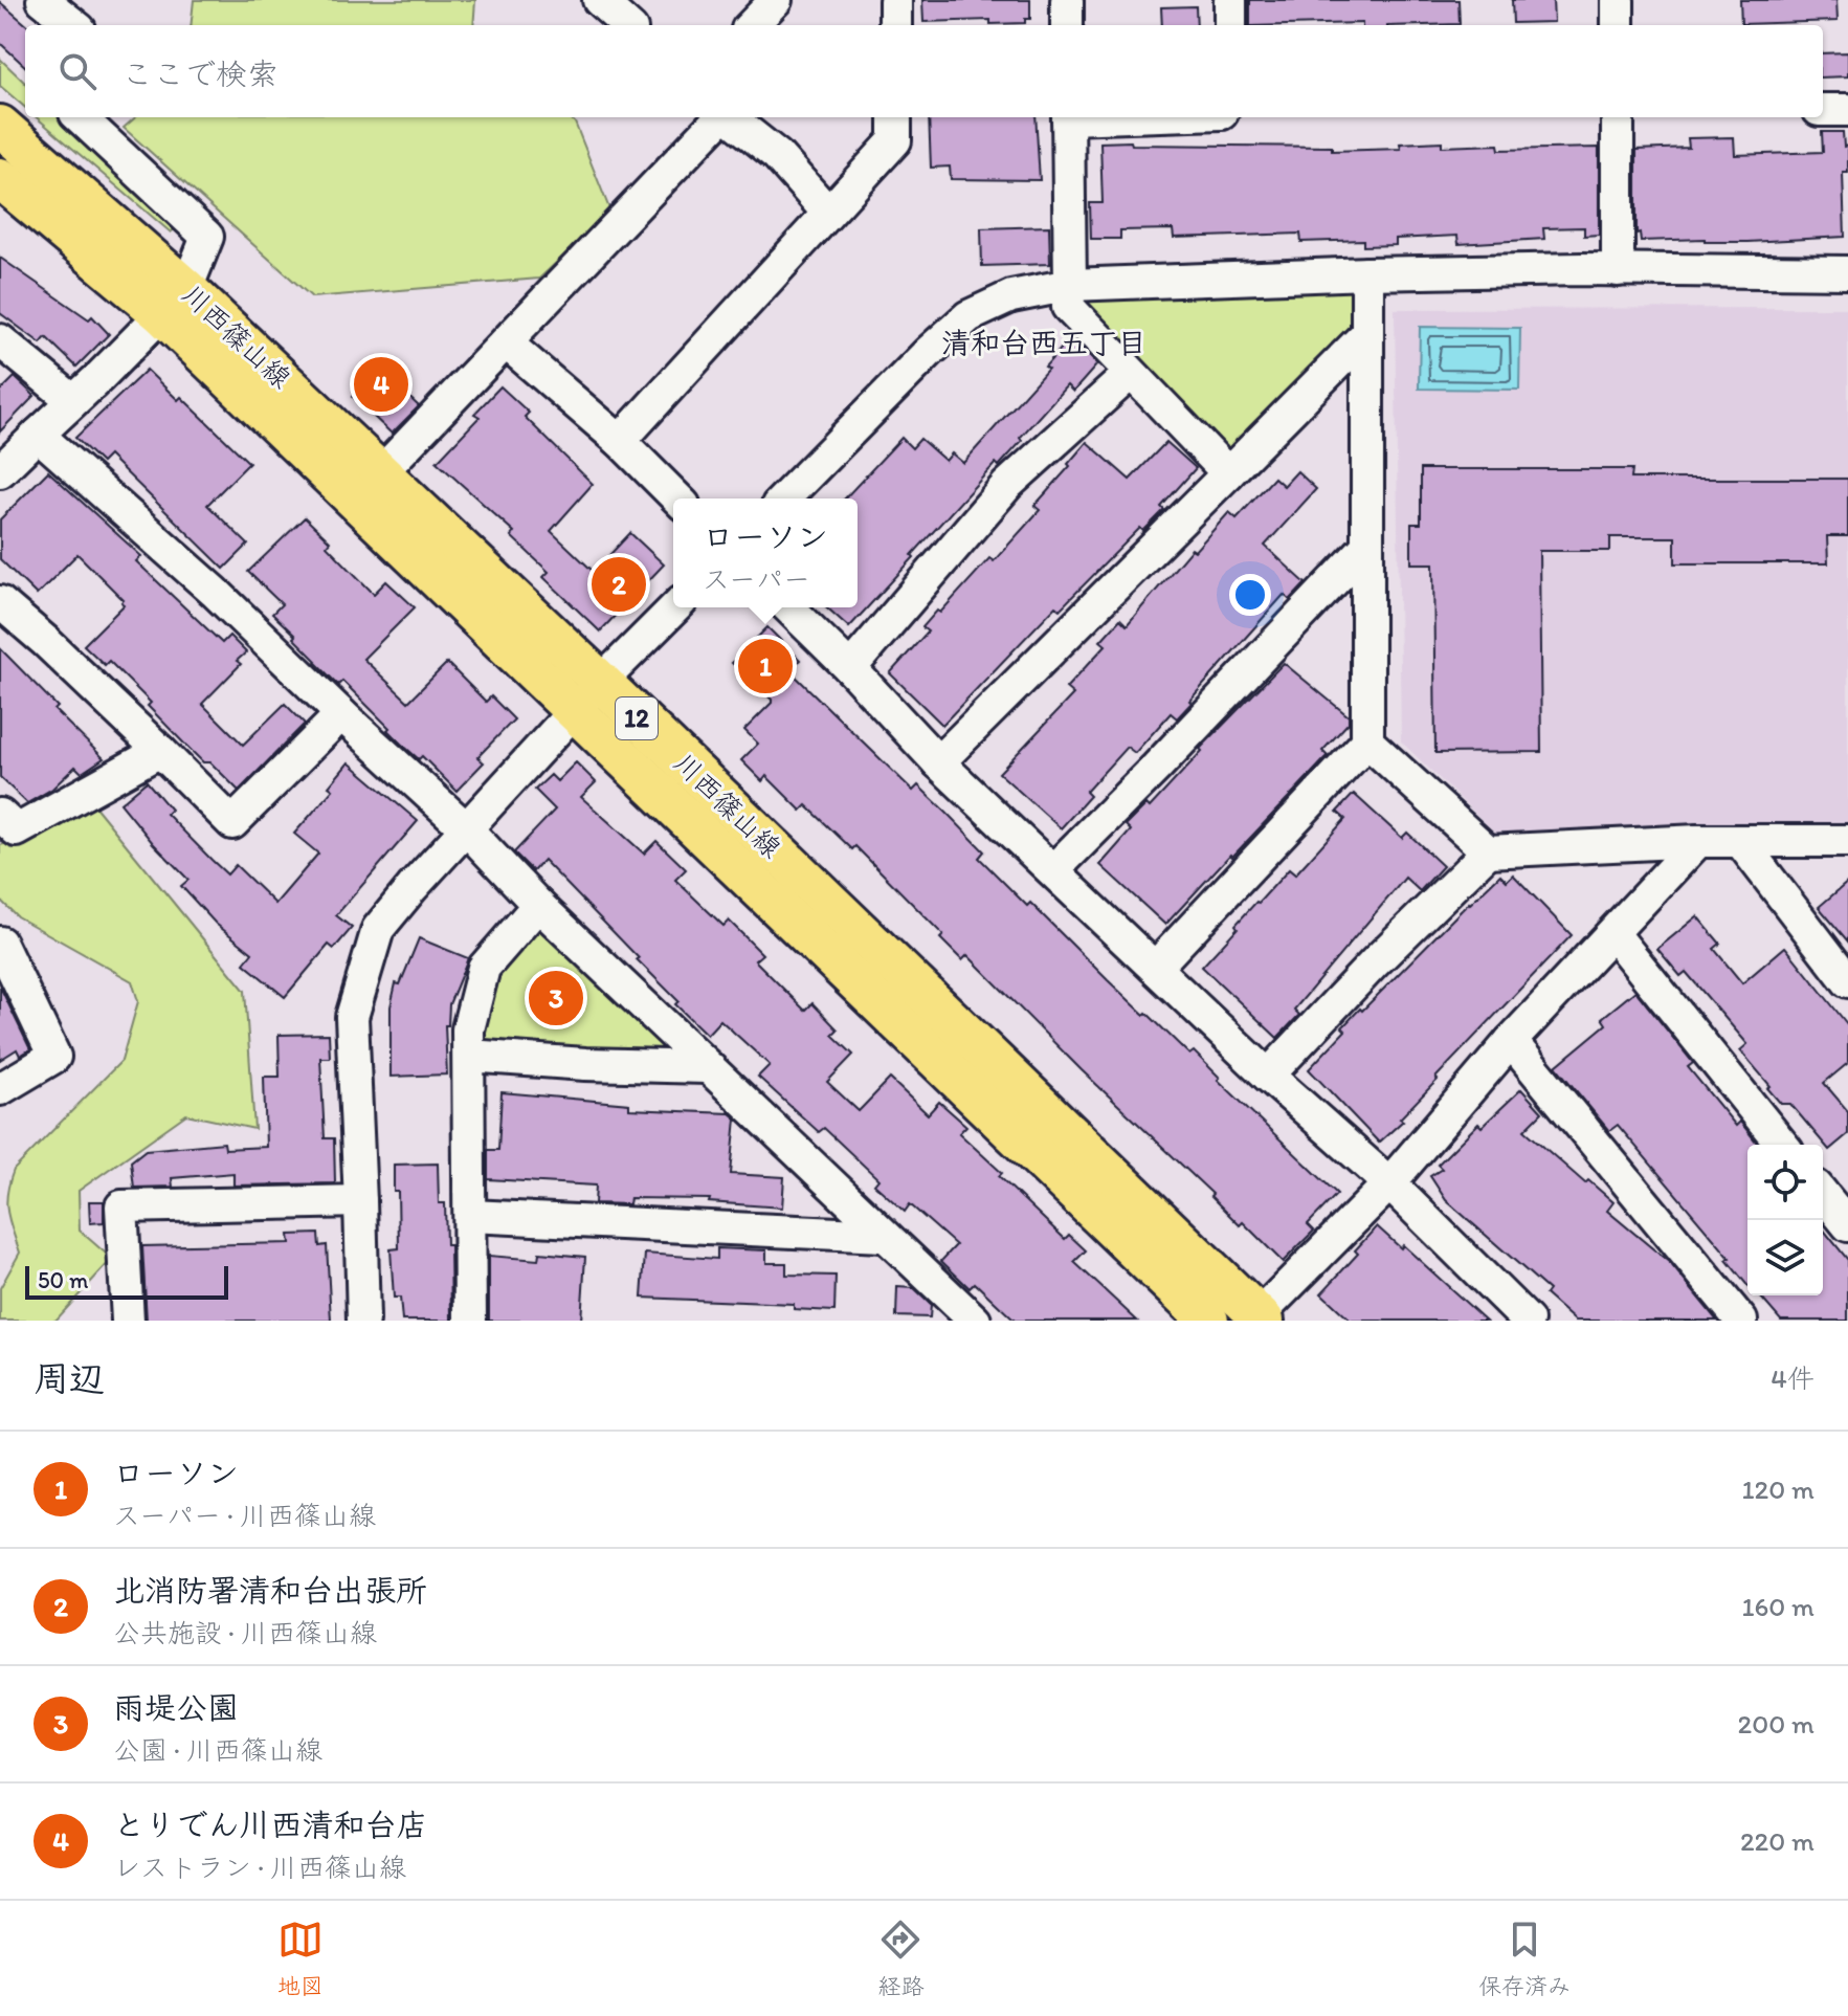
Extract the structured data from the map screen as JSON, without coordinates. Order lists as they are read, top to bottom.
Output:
{
  "streets": {
    "main road": ["川西篠山線", "12"]
  },
  "districts": ["清和台西五丁目"],
  "scale_bar": "50 m",
  "page": {
    "search": "ここで検索",
    "pins": [
      "4",
      "2",
      "1",
      "3"
    ],
    "popup": ["ローソン", "スーパー"],
    "scale": "50 m",
    "heading": ["周辺", "4件"],
    "list": [
      {
        "mark": "1",
        "name": "ローソン",
        "note": "スーパー · 川西篠山線",
        "value": "120 m"
      },
      {
        "mark": "2",
        "name": "北消防署清和台出張所",
        "note": "公共施設 · 川西篠山線",
        "value": "160 m"
      },
      {
        "mark": "3",
        "name": "雨堤公園",
        "note": "公園 · 川西篠山線",
        "value": "200 m"
      },
      {
        "mark": "4",
        "name": "とりでん川西清和台店",
        "note": "レストラン · 川西篠山線",
        "value": "220 m"
      }
    ],
    "nav": ["地図", "経路", "保存済み"]
  }
}
